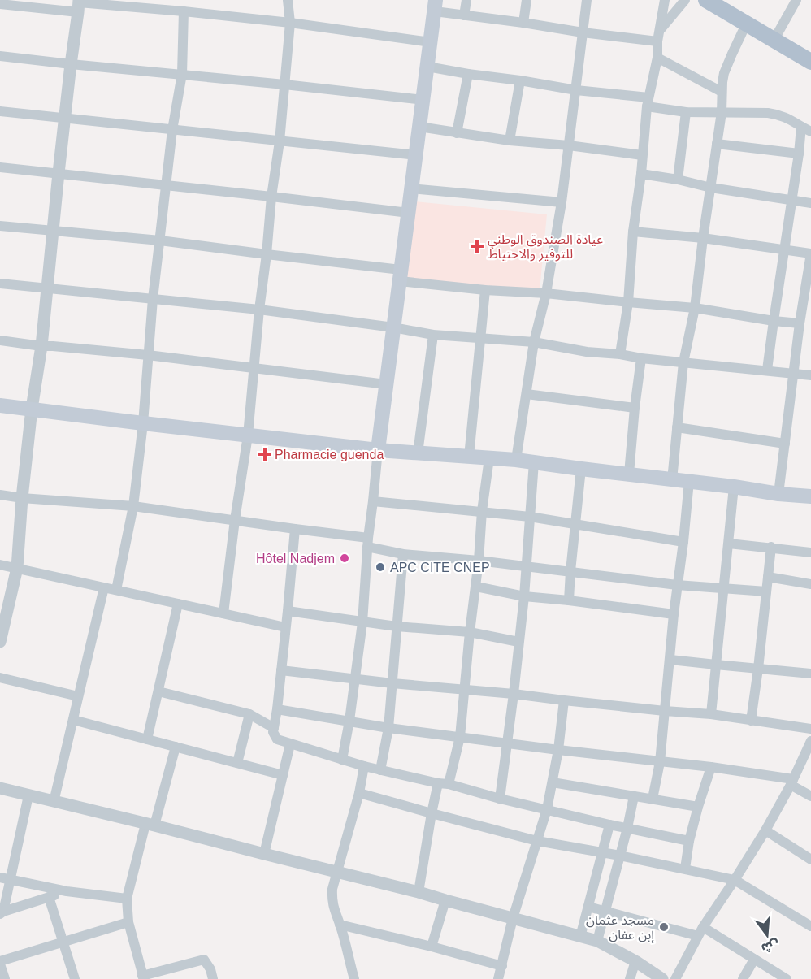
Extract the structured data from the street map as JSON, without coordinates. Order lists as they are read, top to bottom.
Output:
{
  "places": {
    "health": ["عيادة الصندوق الوطني للتوفير والاحتياط", "Pharmacie guenda"],
    "other": ["Hôtel Nadjem", "APC CITE CNEP", "مسجد عثمان إبن عفان"]
  },
  "north": "bottom"
}
